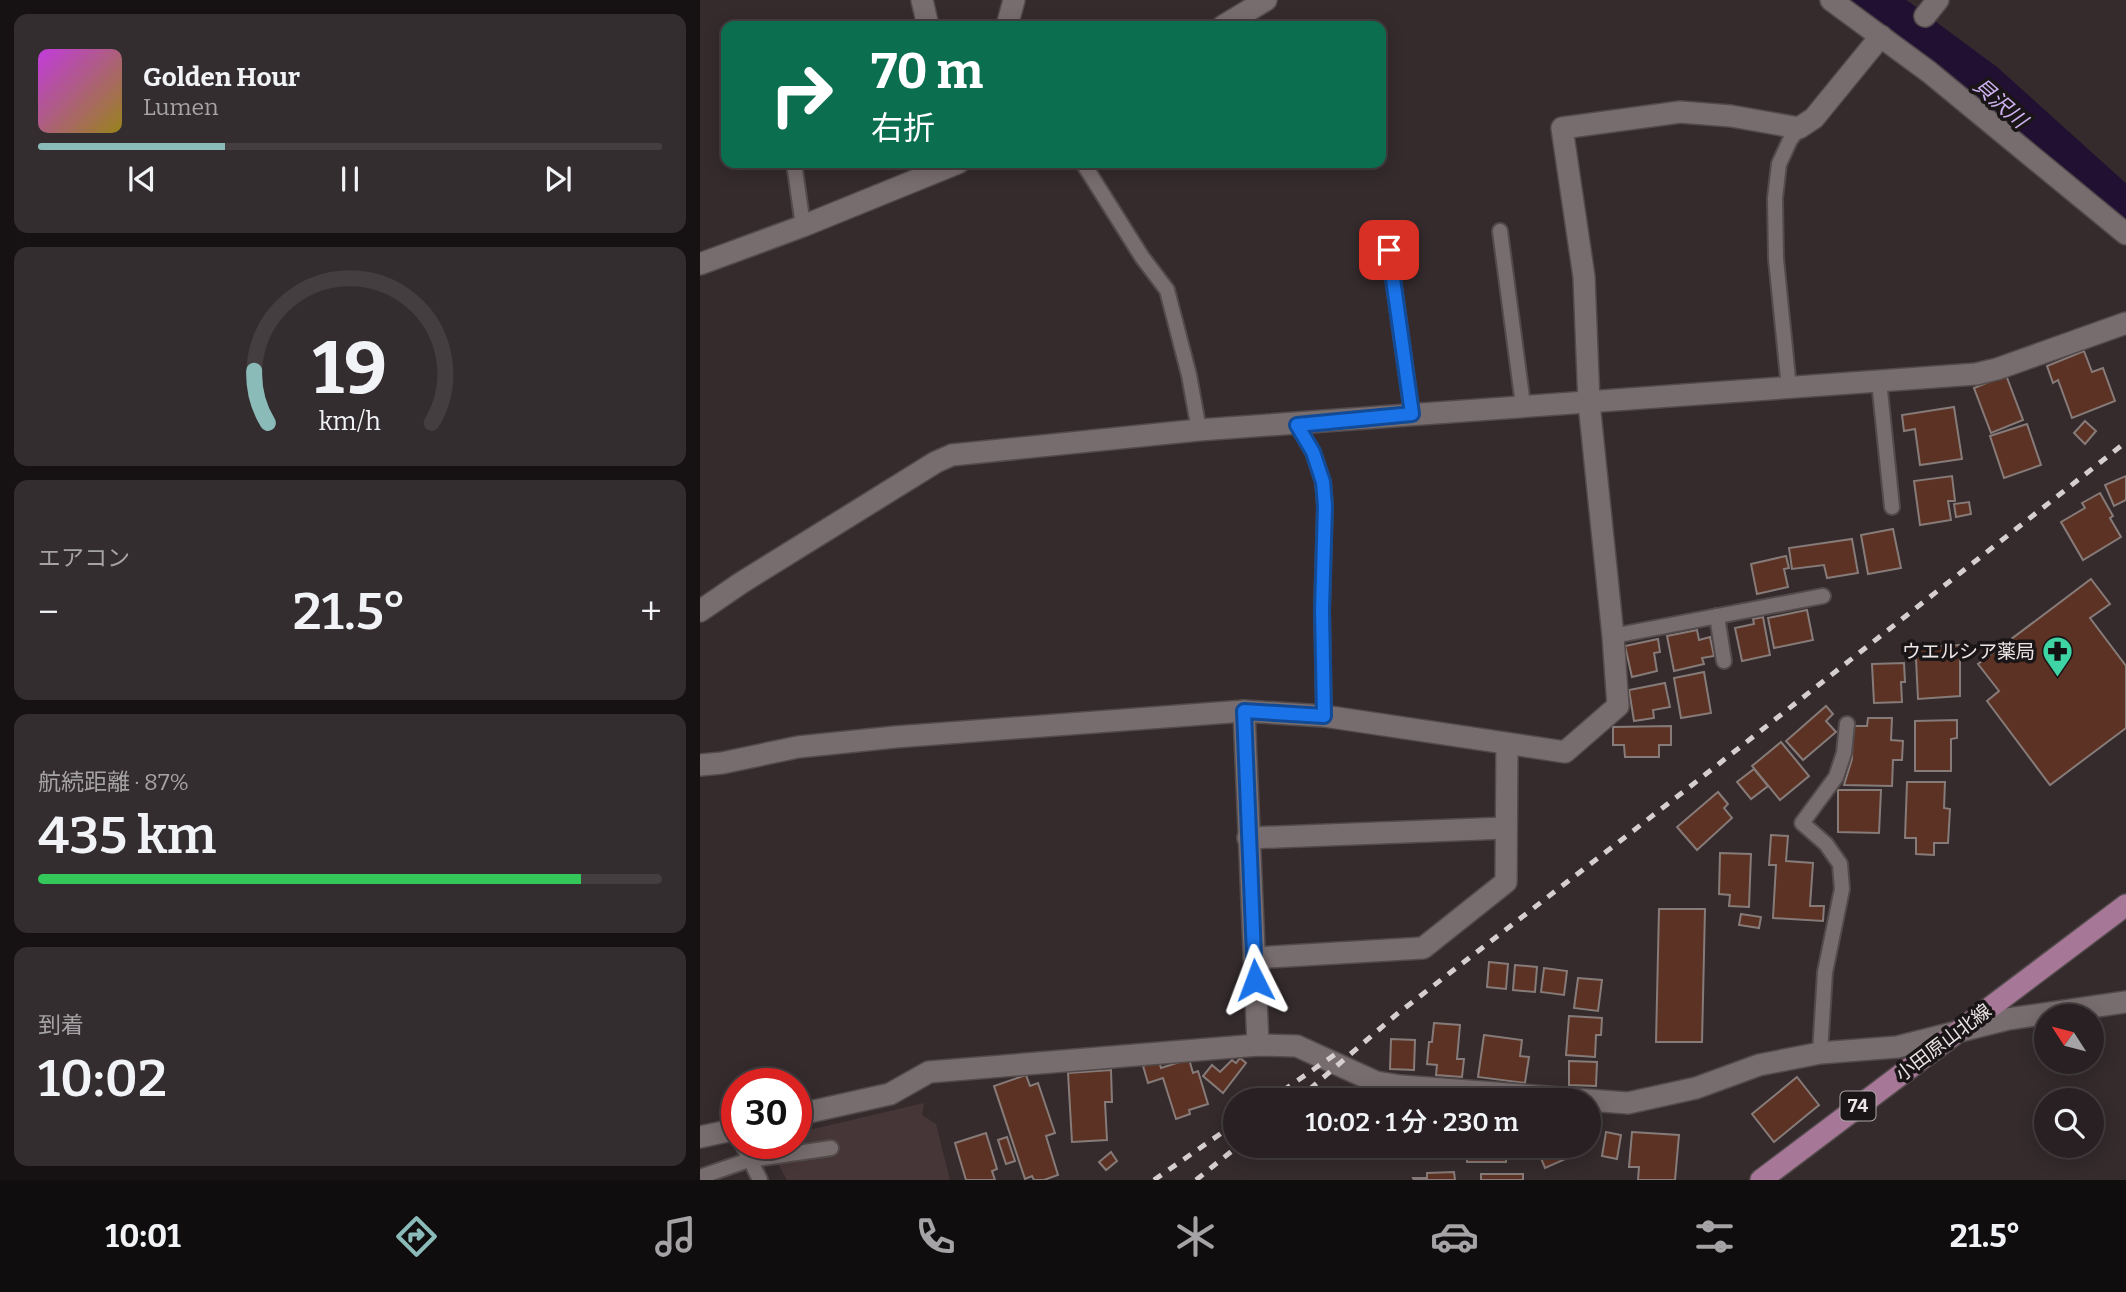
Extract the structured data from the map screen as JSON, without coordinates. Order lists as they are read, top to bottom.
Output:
{
  "streets": {
    "main road": ["小田原山北線", "74"]
  },
  "water": ["貝沢川"],
  "places": {
    "pharmacy": ["ウエルシア薬局"]
  },
  "north": "top left",
  "page": {
    "turn": ["70 m", "右折"],
    "song": ["Golden Hour", "Lumen"],
    "tile": [
      "エアコン",
      ["航続距離 · 87%", "435 km"],
      ["到着", "10:02"]
    ],
    "heat": ["−", "21.5°", "+"],
    "limit": "30",
    "trip": "10:02 · 1 分 · 230 m",
    "tabs": ["10:01", "21.5°"],
    "gauge": ["19", "km/h"]
  }
}
